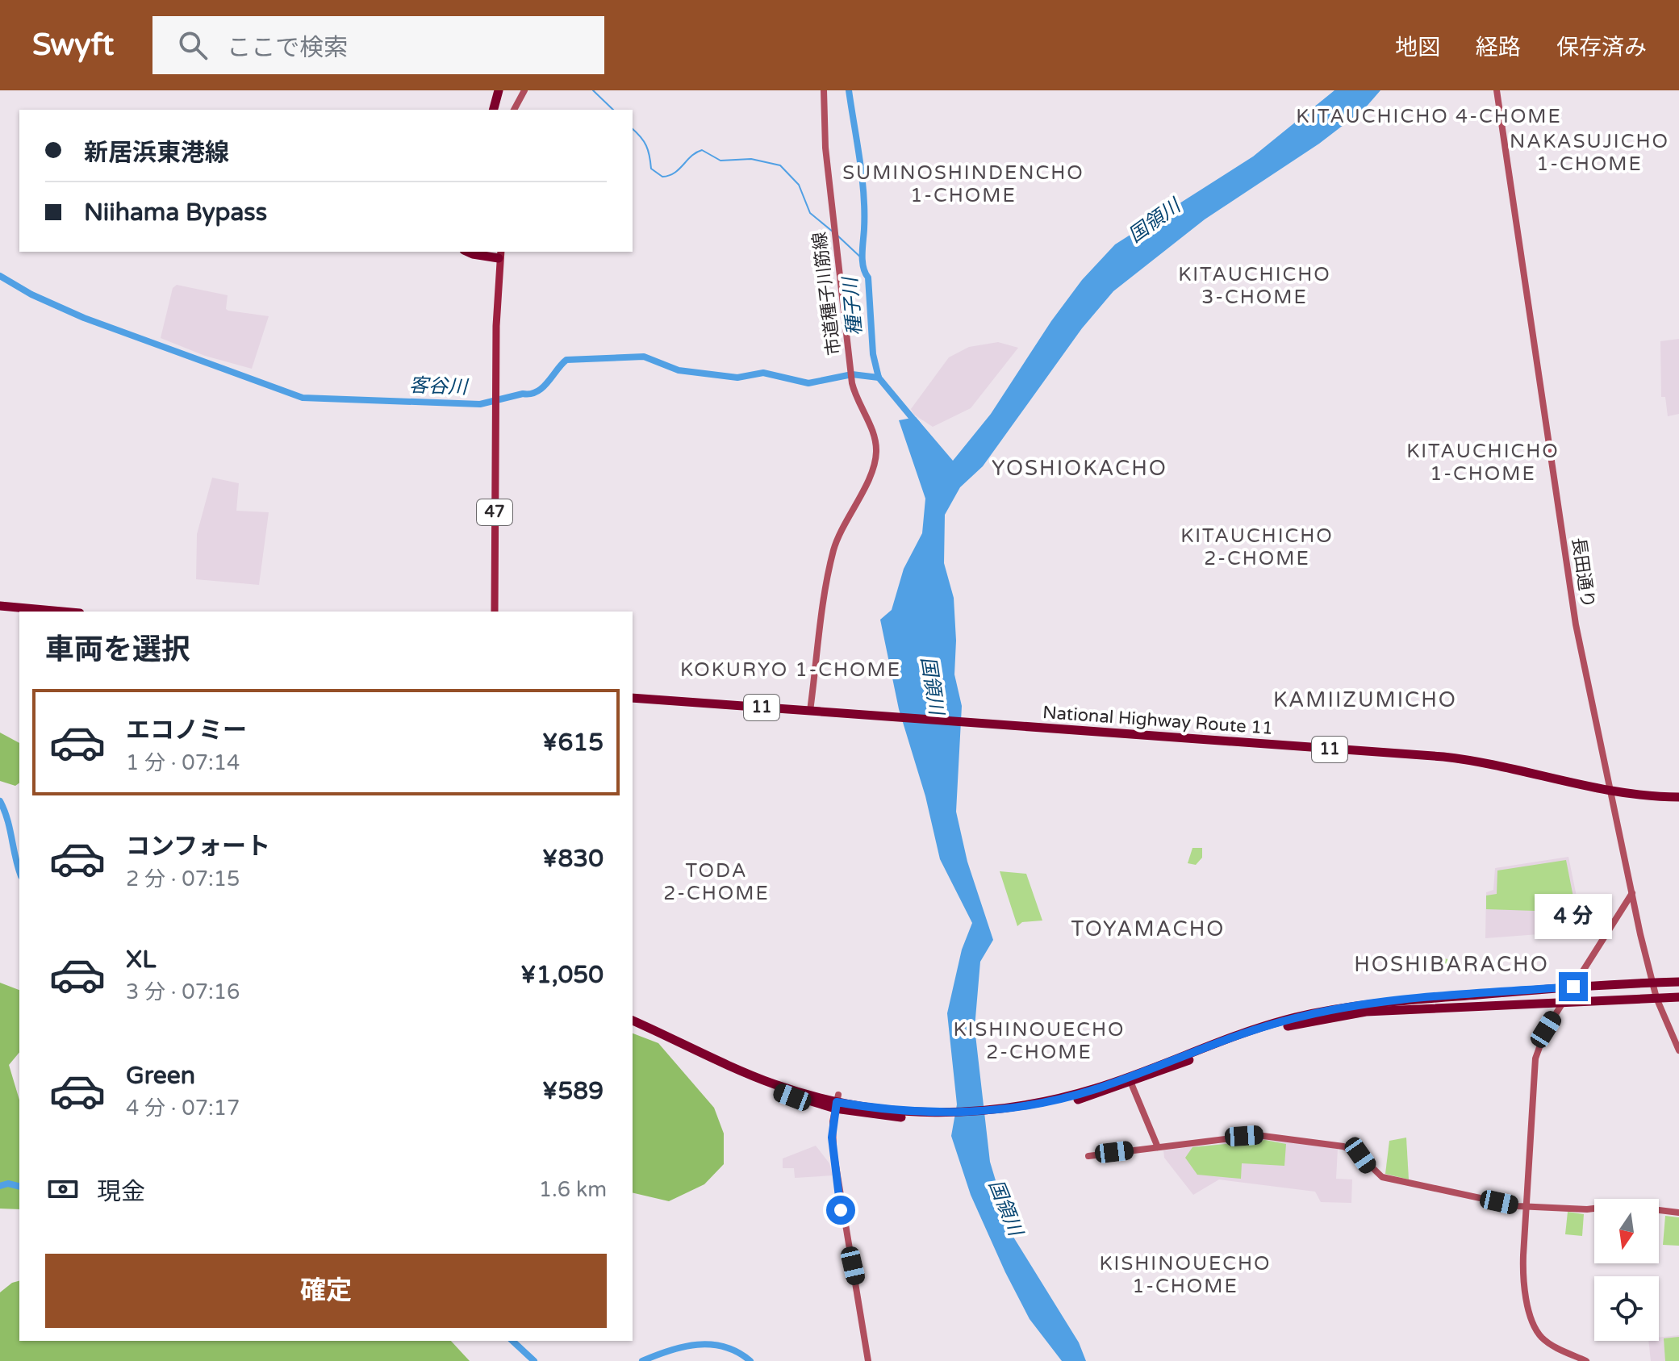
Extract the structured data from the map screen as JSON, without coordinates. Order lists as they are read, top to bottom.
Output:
{
  "streets": {
    "highway": ["11", "National Highway Route 11"],
    "main road": ["47"],
    "street": ["市道種子川筋線", "長田通り"]
  },
  "crossings": [
    ["市道種子川筋線", "National Highway Route 11"],
    ["長田通り", "National Highway Route 11"]
  ],
  "districts": [
    "KITAUCHICHO 4-CHOME",
    "NAKASUJICHO 1-CHOME",
    "SUMINOSHINDENCHO 1-CHOME",
    "KITAUCHICHO 3-CHOME",
    "KITAUCHICHO 1-CHOME",
    "YOSHIOKACHO",
    "KITAUCHICHO 2-CHOME",
    "KOKURYO 1-CHOME",
    "KAMIIZUMICHO",
    "TODA 2-CHOME",
    "TOYAMACHO",
    "HOSHIBARACHO",
    "KISHINOUECHO 2-CHOME",
    "KISHINOUECHO 1-CHOME"
  ],
  "water": ["国領川", "種子川", "客谷川"],
  "north": "bottom",
  "page": {
    "header": "Swyft",
    "search": "ここで検索",
    "nav": ["地図", "経路", "保存済み"],
    "banner": ["新居浜東港線", "Niihama Bypass"],
    "heading": "車両を選択",
    "list": [
      {
        "name": "エコノミー",
        "note": "1 分 · 07:14",
        "value": "¥615"
      },
      {
        "name": "コンフォート",
        "note": "2 分 · 07:15",
        "value": "¥830"
      },
      {
        "name": "XL",
        "note": "3 分 · 07:16",
        "value": "¥1,050"
      },
      {
        "name": "Green",
        "note": "4 分 · 07:17",
        "value": "¥589"
      }
    ],
    "bubble": "4 分",
    "pay": ["現金", "1.6 km"],
    "buttons": "確定"
  }
}
